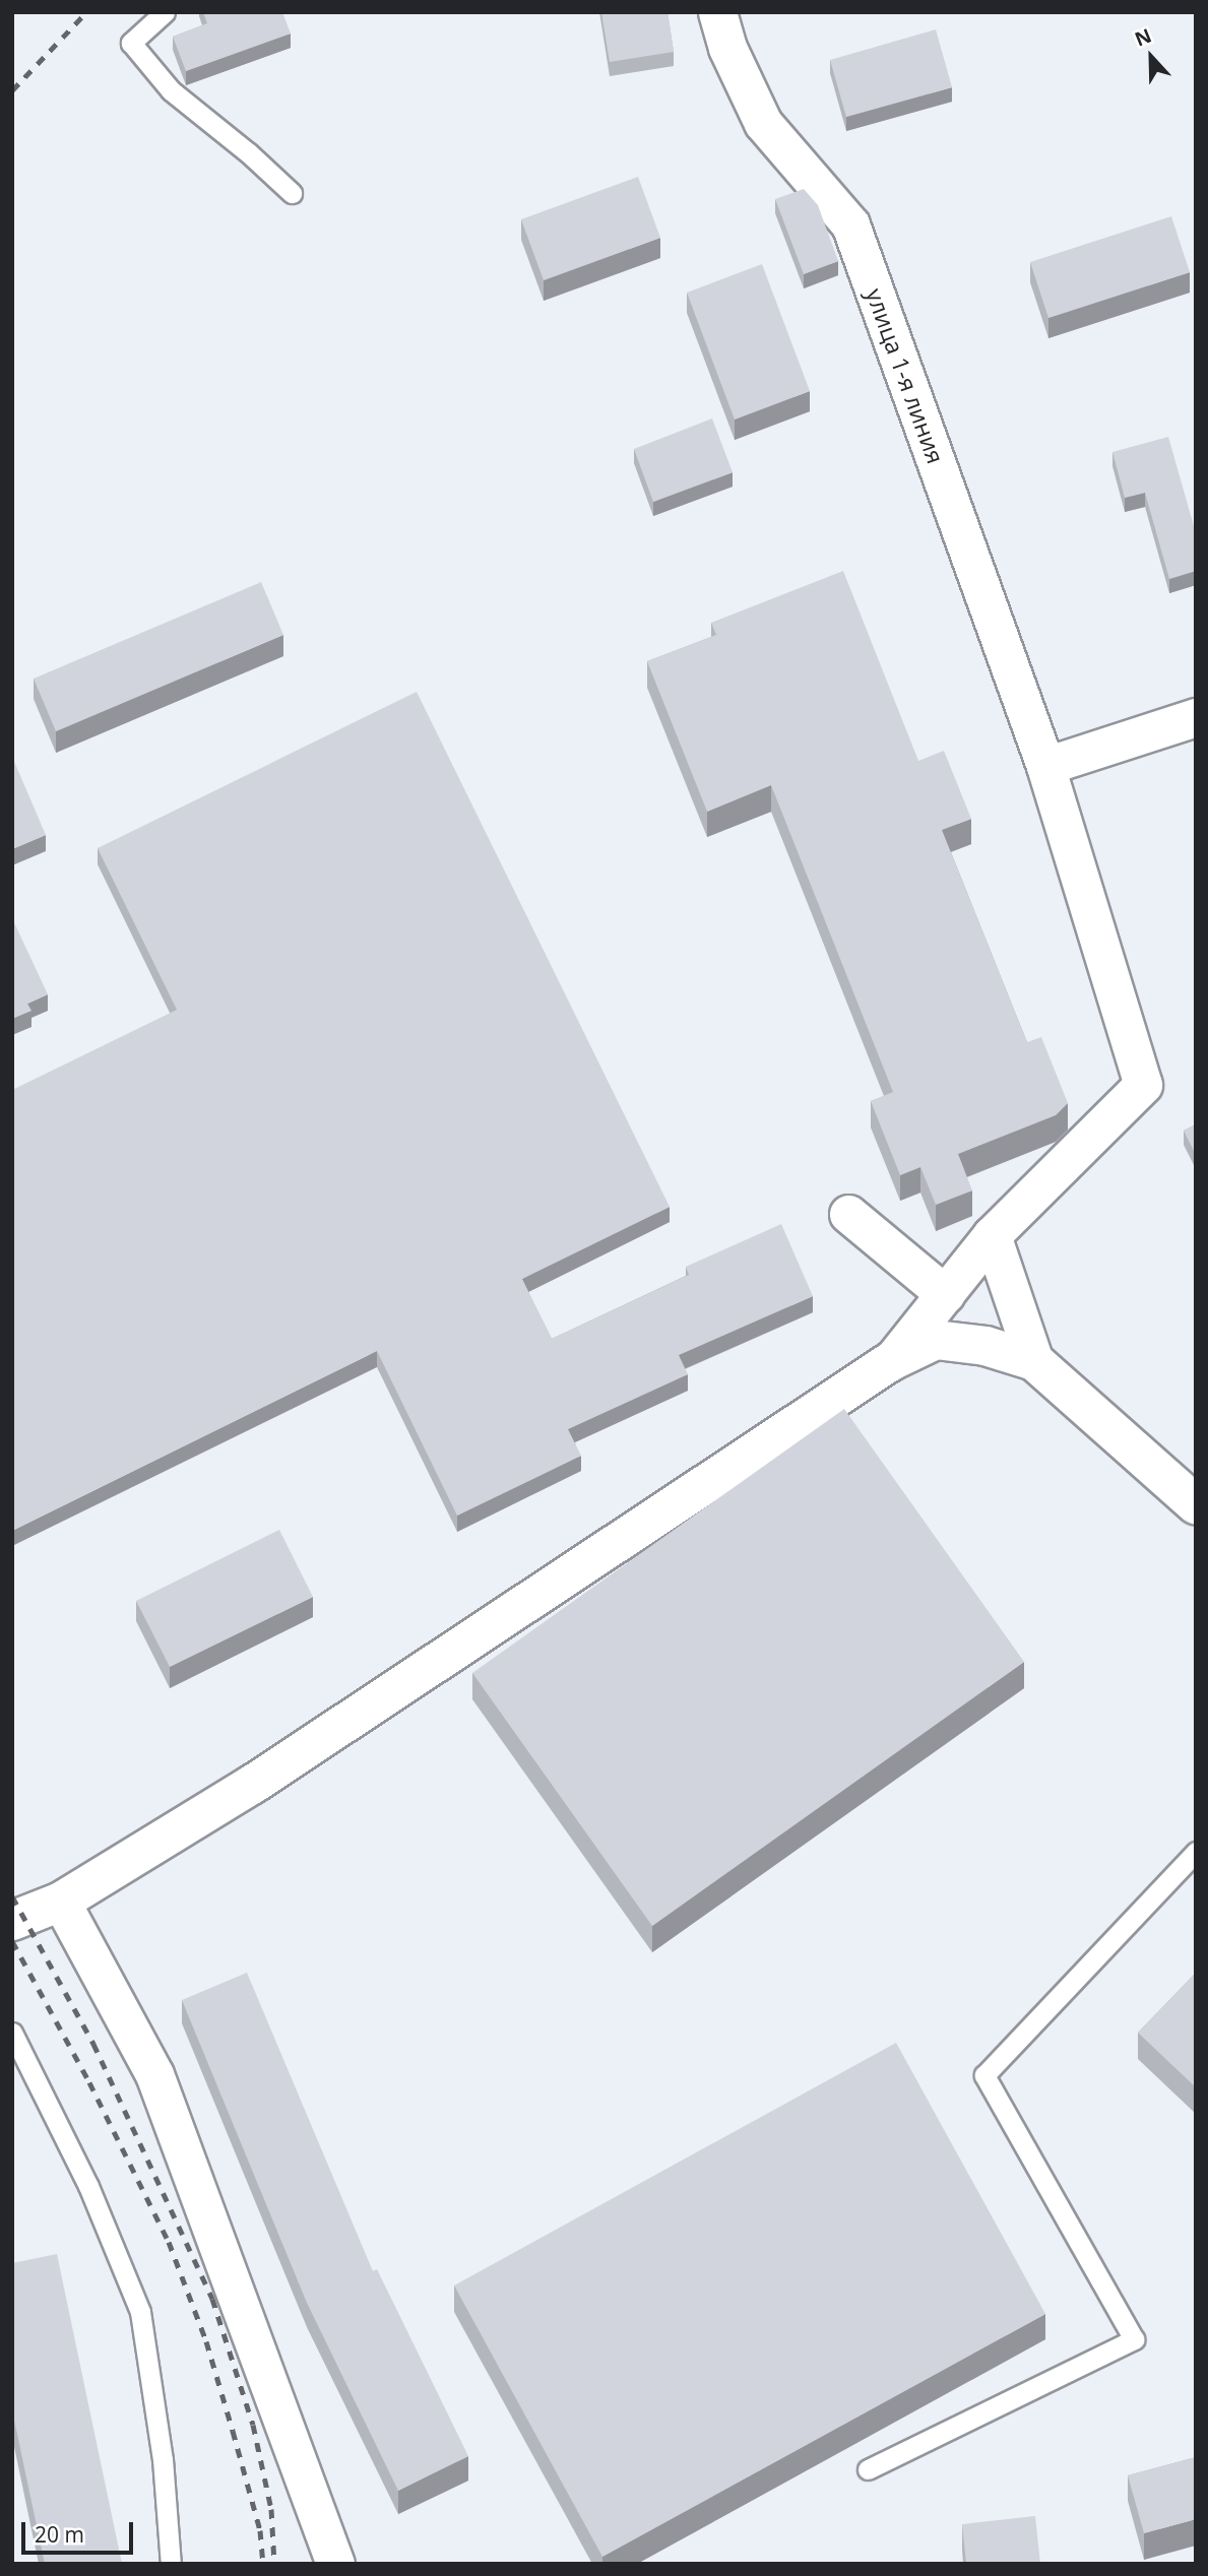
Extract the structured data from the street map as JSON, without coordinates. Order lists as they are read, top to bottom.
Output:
{
  "streets": {
    "street": ["улица 1-я линия"]
  },
  "scale_bar": "20 m",
  "north": "top"
}
